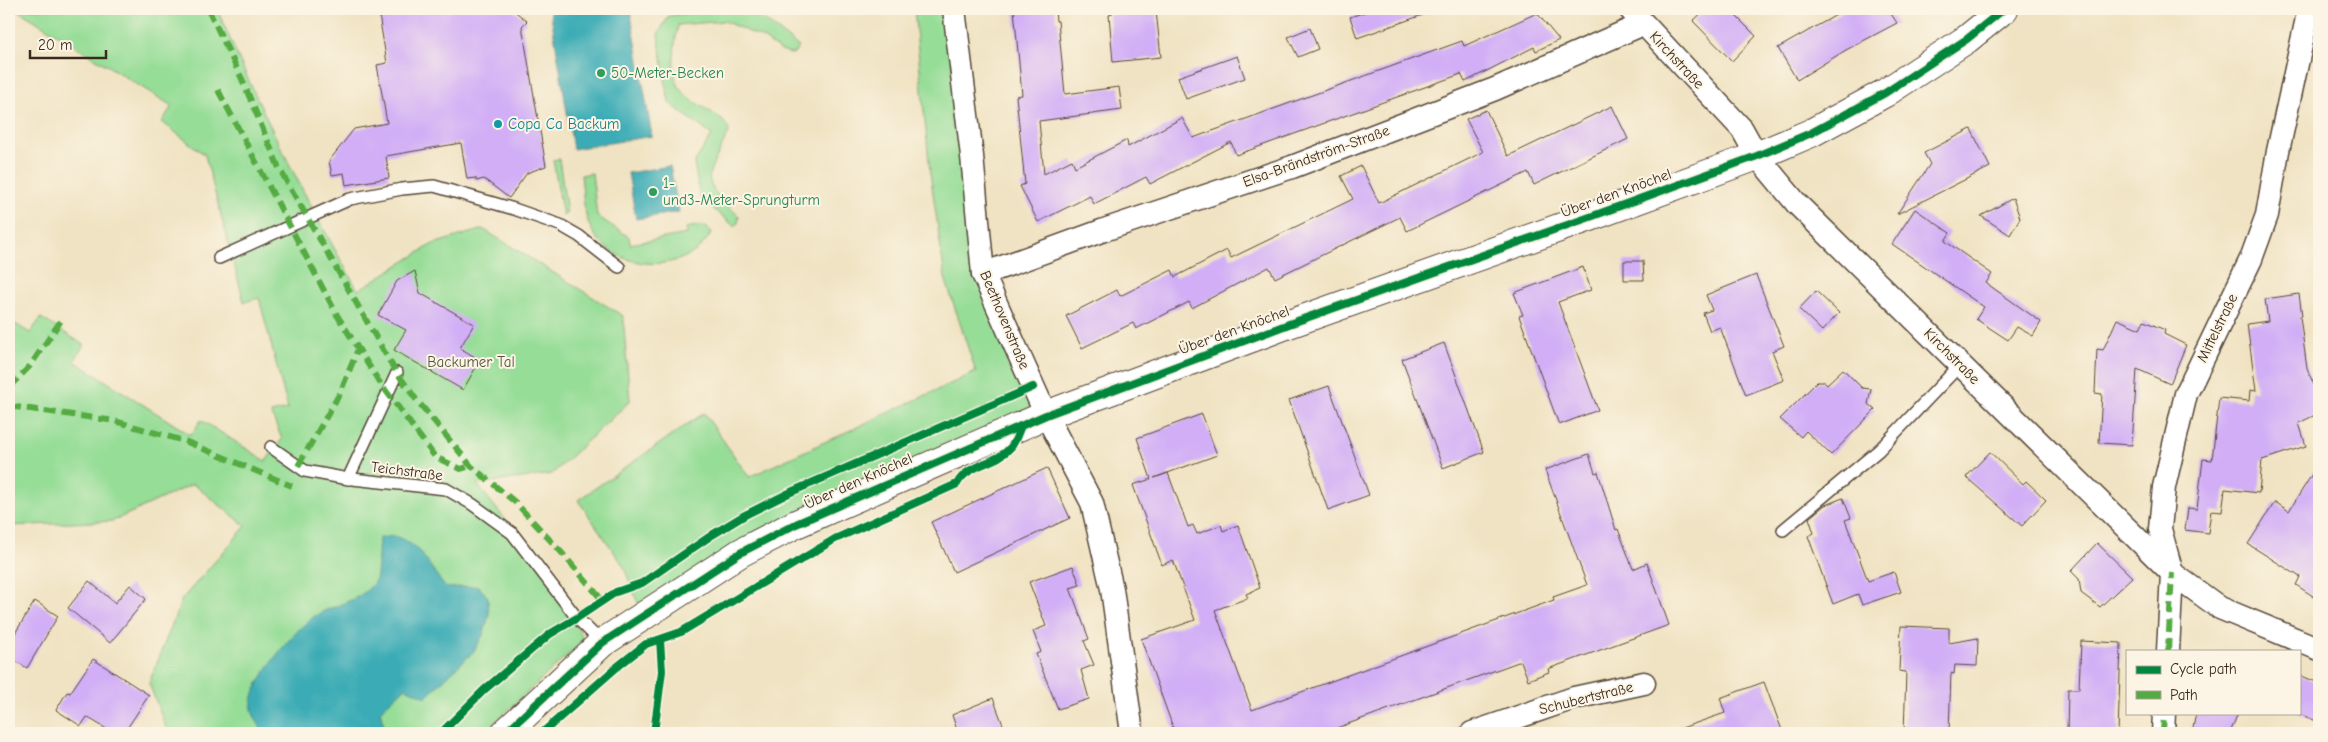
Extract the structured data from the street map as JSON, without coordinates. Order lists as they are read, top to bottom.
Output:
{
  "streets": {
    "main road": ["Über den Knöchel"],
    "street": [
      "Kirchstraße",
      "Elsa-Brändström-Straße",
      "Beethovenstraße",
      "Mittelstraße",
      "Schubertstraße"
    ],
    "lane": ["Teichstraße"]
  },
  "crossings": [
    ["Kirchstraße", "Elsa-Brändström-Straße"],
    ["Kirchstraße", "Über den Knöchel"],
    ["Kirchstraße", "Mittelstraße"],
    ["Elsa-Brändström-Straße", "Beethovenstraße"],
    ["Über den Knöchel", "Beethovenstraße"],
    ["Über den Knöchel", "Teichstraße"]
  ],
  "parks": ["Backumer Tal"],
  "places": ["50-Meter-Becken", "Copa Ca Backum", "1- und3-Meter-Sprungturm"],
  "legend": ["Cycle path", "Path"],
  "scale_bar": "20 m"
}
